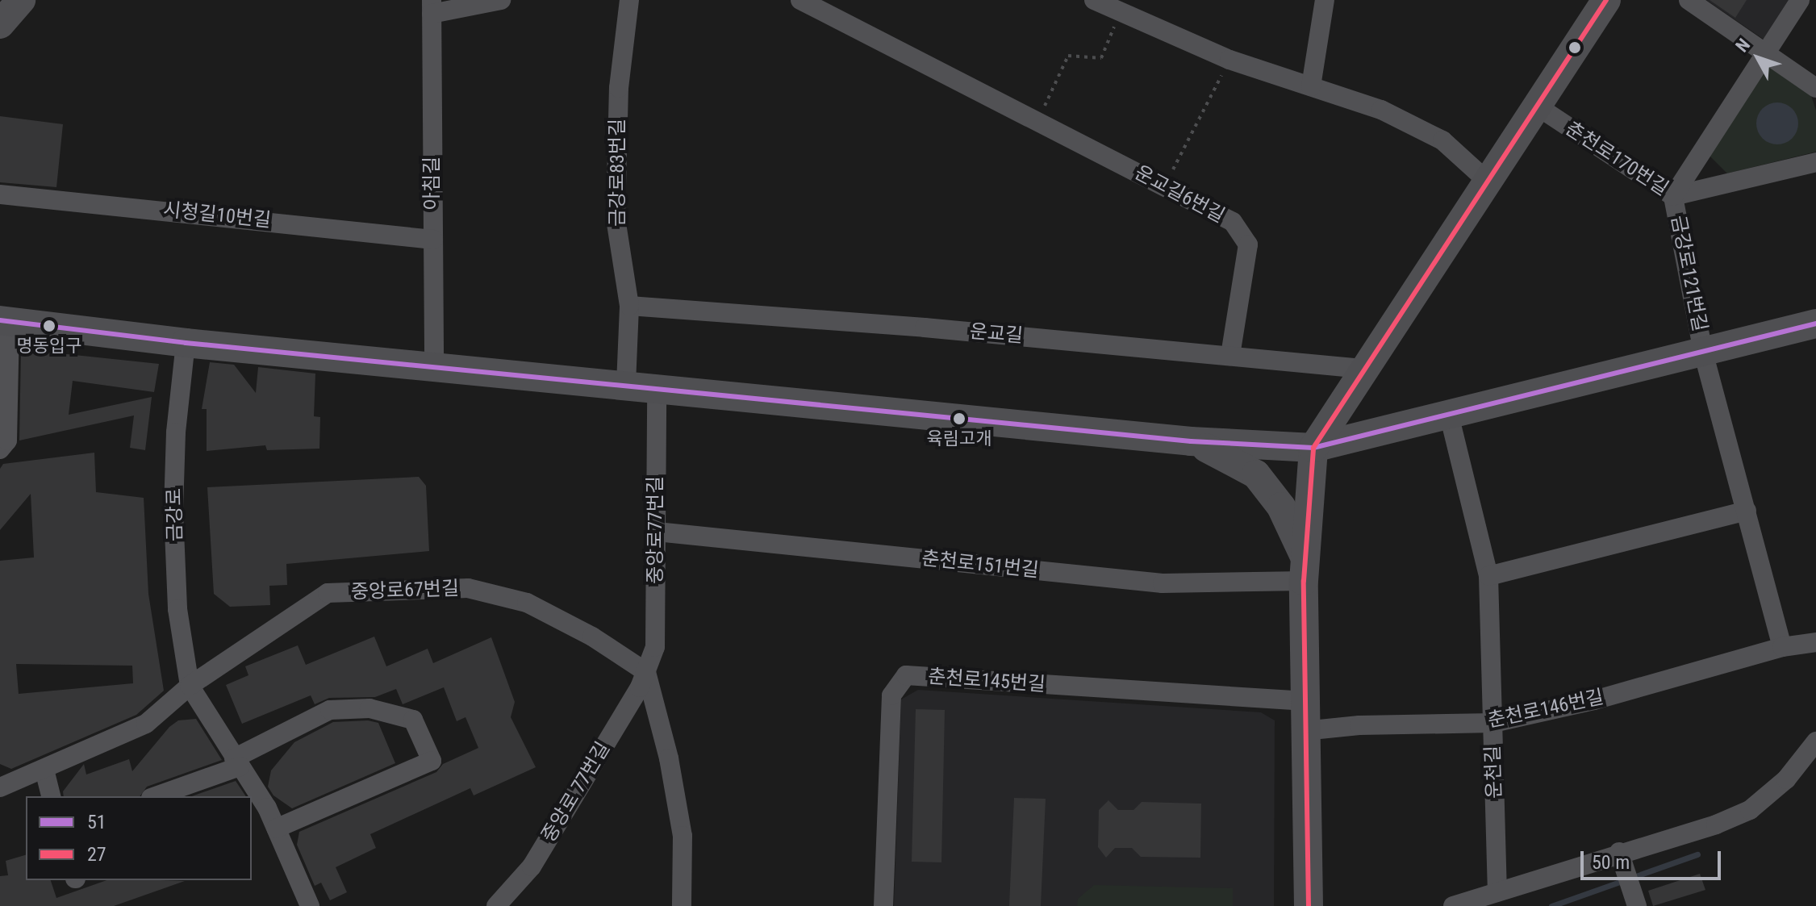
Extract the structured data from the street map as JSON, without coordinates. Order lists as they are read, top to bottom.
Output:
{
  "streets": {
    "street": [
      "춘천로170번길",
      "금강로83번길",
      "아침길",
      "운교길6번길",
      "시청길10번길",
      "금강로121번길",
      "운교길",
      "금강로",
      "중앙로77번길",
      "춘천로151번길",
      "중앙로67번길",
      "춘천로145번길",
      "춘천로146번길",
      "운천길",
      "중앙로 77번길"
    ]
  },
  "crossings": [
    ["춘천로170번길", "금강로121번길"],
    ["금강로83번길", "운교길"],
    ["아침길", "시청길10번길"],
    ["운교길6번길", "운교길"],
    ["금강로", "중앙로67번길"],
    ["중앙로77번길", "춘천로151번길"],
    ["중앙로77번길", "중앙로67번길"],
    ["중앙로77번길", "중앙로 77번길"],
    ["중앙로67번길", "중앙로 77번길"],
    ["춘천로146번길", "운천길"]
  ],
  "places": ["명동입구", "육림고개"],
  "lines": ["transit line 27", "transit line 51"],
  "legend": ["51", "27"],
  "scale_bar": "50 m",
  "north": "top left"
}
